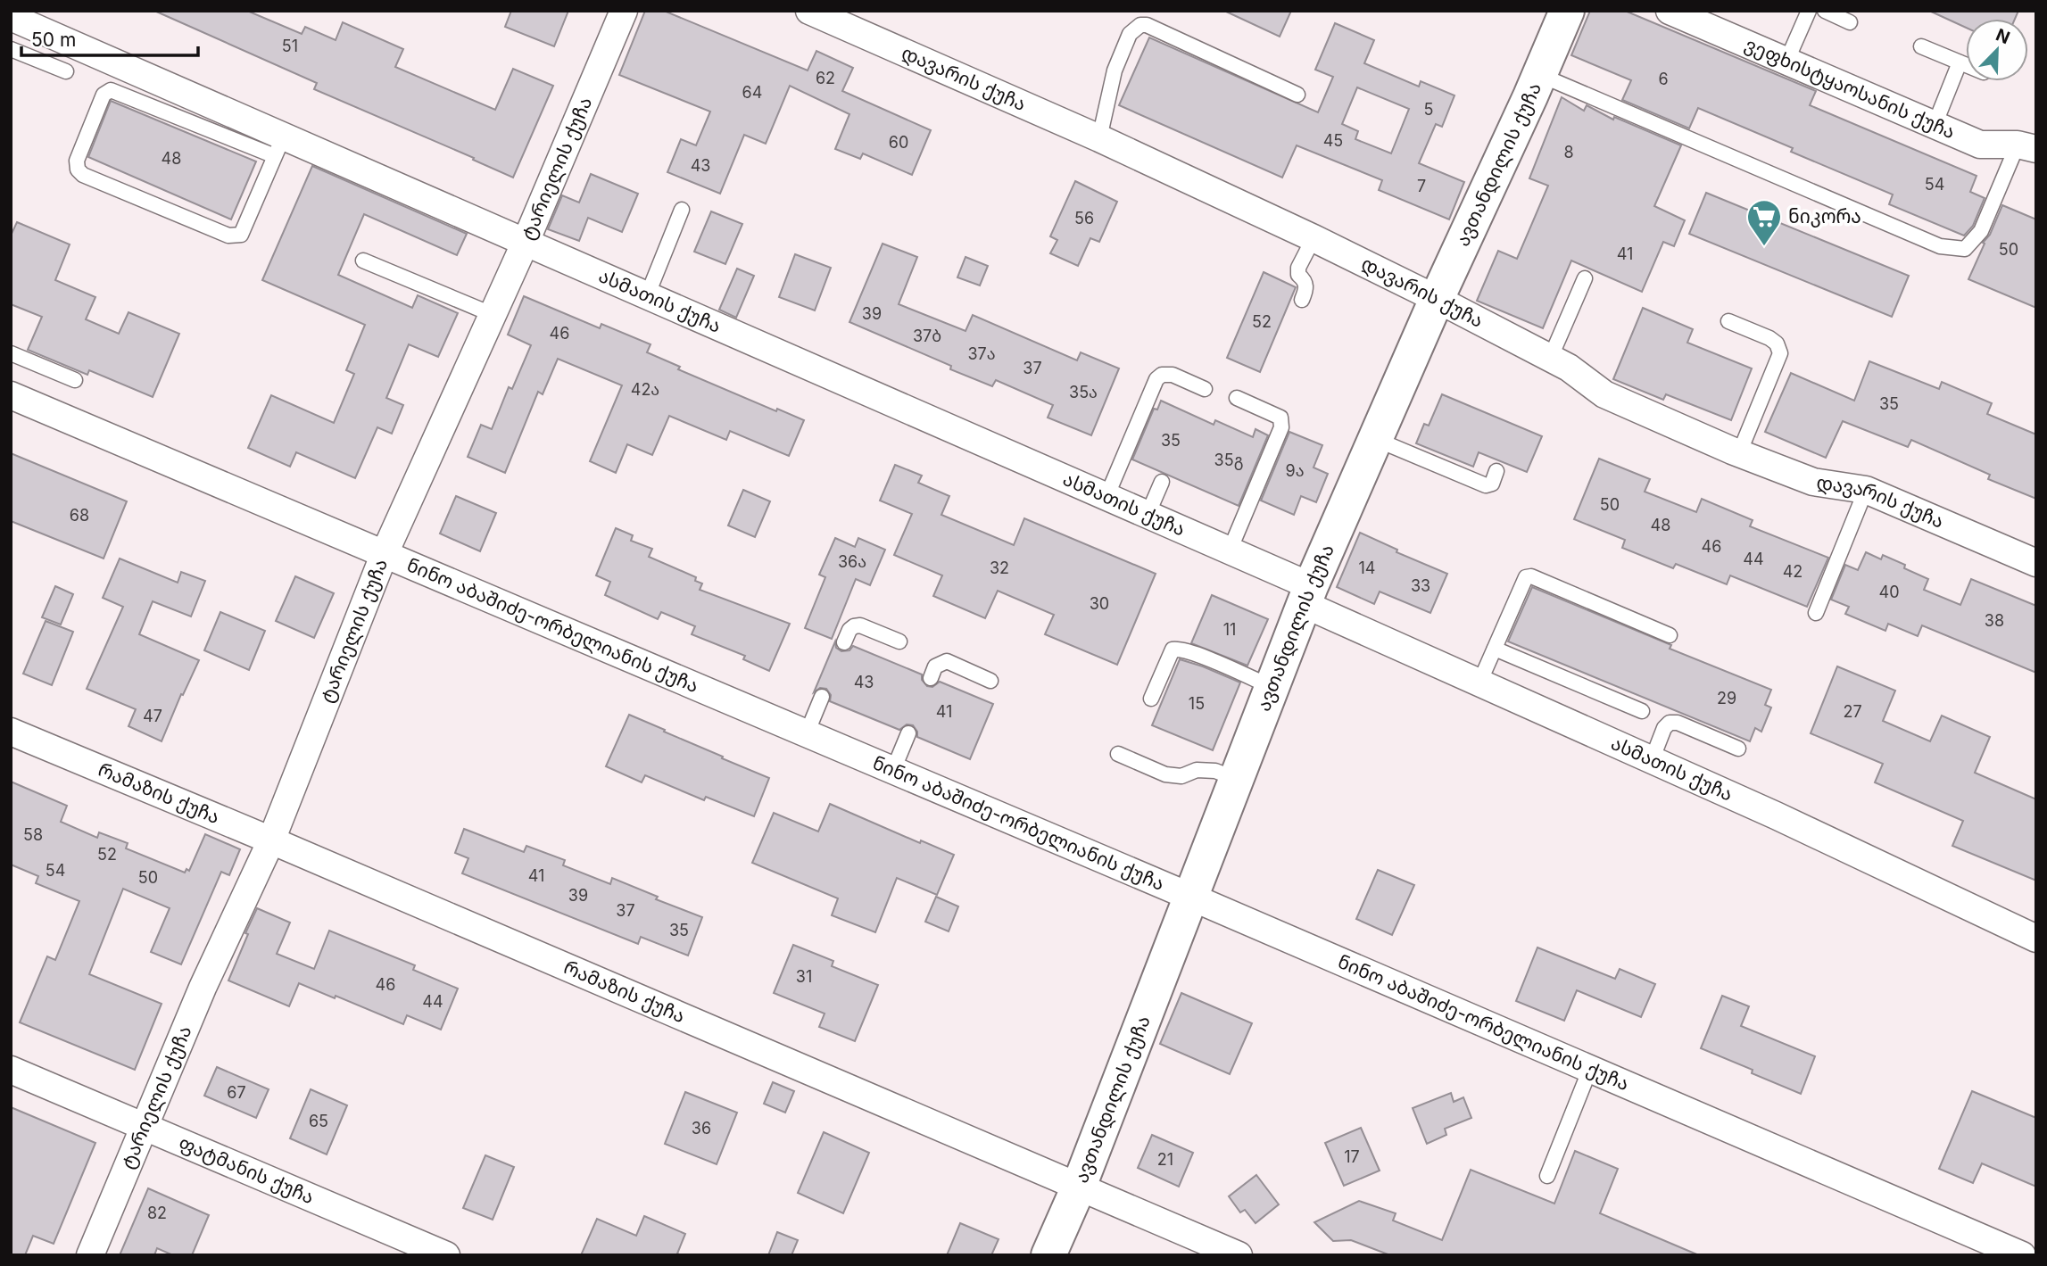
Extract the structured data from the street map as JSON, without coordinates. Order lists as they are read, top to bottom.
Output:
{
  "streets": {
    "street": [
      "დავარის ქუჩა",
      "ვეფხისტყაოსანის ქუჩა",
      "ავთანდილის ქუჩა",
      "ტარიელის ქუჩა",
      "ასმათის ქუჩა",
      "ნინო აბაშიძე-ორბელიანის ქუჩა",
      "რამაზის ქუჩა",
      "ფატმანის ქუჩა"
    ]
  },
  "crossings": [
    ["დავარის ქუჩა", "ავთანდილის ქუჩა"],
    ["ავთანდილის ქუჩა", "ასმათის ქუჩა"],
    ["ავთანდილის ქუჩა", "ნინო აბაშიძე-ორბელიანის ქუჩა"],
    ["ავთანდილის ქუჩა", "რამაზის ქუჩა"],
    ["ტარიელის ქუჩა", "ასმათის ქუჩა"],
    ["ტარიელის ქუჩა", "ნინო აბაშიძე-ორბელიანის ქუჩა"],
    ["ტარიელის ქუჩა", "რამაზის ქუჩა"],
    ["ტარიელის ქუჩა", "ფატმანის ქუჩა"]
  ],
  "places": {
    "supermarket": ["ნიკორა"]
  },
  "house_numbers": [
    "51",
    "62",
    "6",
    "64",
    "5",
    "45",
    "60",
    "8",
    "48",
    "43",
    "54",
    "7",
    "56",
    "50",
    "41",
    "39",
    "52",
    "46",
    "37ბ",
    "37ა",
    "37",
    "42ა",
    "35ა",
    "35",
    "35",
    "35გ",
    "9ა",
    "50",
    "68",
    "48",
    "46",
    "44",
    "36ა",
    "32",
    "14",
    "42",
    "33",
    "40",
    "30",
    "38",
    "11",
    "43",
    "29",
    "15",
    "41",
    "27",
    "47",
    "58",
    "52",
    "54",
    "41",
    "50",
    "39",
    "37",
    "35",
    "31",
    "46",
    "44",
    "67",
    "65",
    "36",
    "17",
    "21",
    "82"
  ],
  "scale_bar": "50 m",
  "north": "top right"
}
